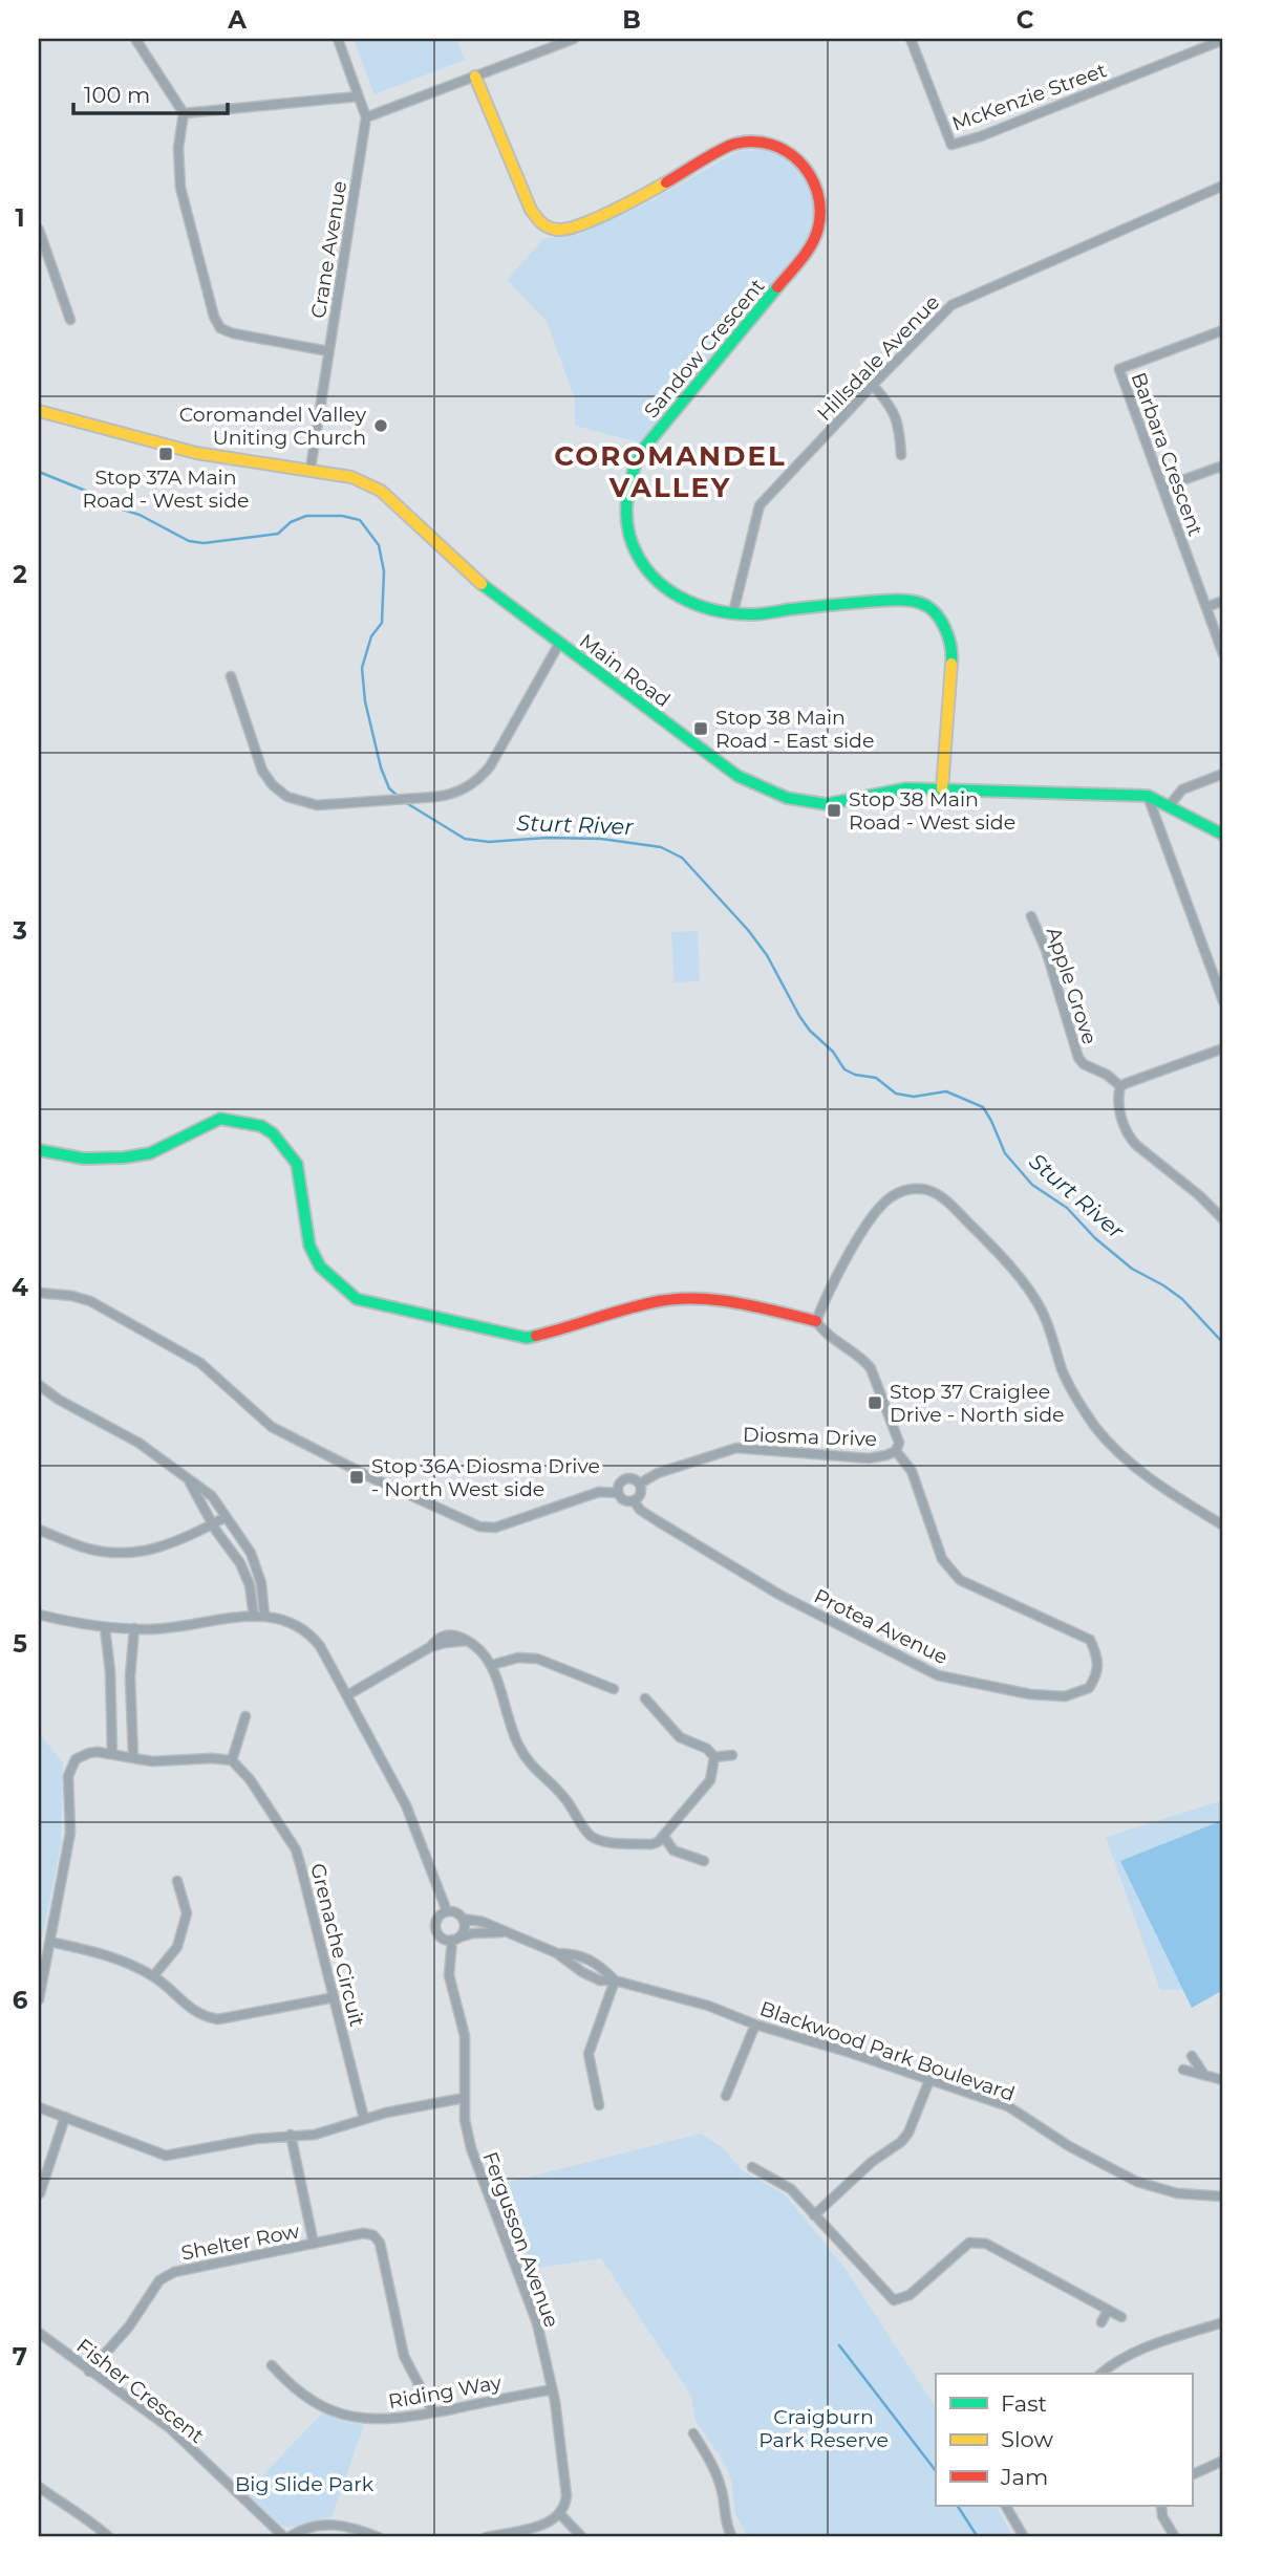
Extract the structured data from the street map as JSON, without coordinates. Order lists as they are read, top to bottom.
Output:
{
  "streets": {
    "street": [
      "McKenzie Street",
      "Crane Avenue",
      "Sandow Crescent",
      "Hillsdale Avenue",
      "Barbara Crescent",
      "Main Road",
      "Apple Grove",
      "Diosma Drive",
      "Protea Avenue",
      "Grenache Circuit",
      "Blackwood Park Boulevard",
      "Fergusson Avenue",
      "Shelter Row",
      "Fisher Crescent",
      "Riding Way"
    ]
  },
  "crossings": [
    ["Crane Avenue", "Main Road"],
    ["Sandow Crescent", "Hillsdale Avenue"],
    ["Sandow Crescent", "Main Road"],
    ["Diosma Drive", "Protea Avenue"],
    ["Blackwood Park Boulevard", "Fergusson Avenue"],
    ["Fergusson Avenue", "Riding Way"],
    ["Shelter Row", "Fisher Crescent"],
    ["Shelter Row", "Riding Way"]
  ],
  "districts": ["COROMANDEL VALLEY"],
  "water": ["Sturt River"],
  "parks": ["Craigburn Park Reserve", "Big Slide Park"],
  "places": {
    "other": ["Coromandel Valley Uniting Church"],
    "transit": [
      "Stop 37A Main Road - West side",
      "Stop 38 Main Road - East side",
      "Stop 38 Main Road - West side",
      "Stop 37 Craiglee Drive - North side",
      "Stop 36A Diosma Drive - North West side"
    ]
  },
  "legend": ["Fast", "Slow", "Jam"],
  "scale_bar": "100 m",
  "grid": {
    "columns": ["A", "B", "C"],
    "rows": [
      "1",
      "2",
      "3",
      "4",
      "5",
      "6",
      "7"
    ]
  }
}
